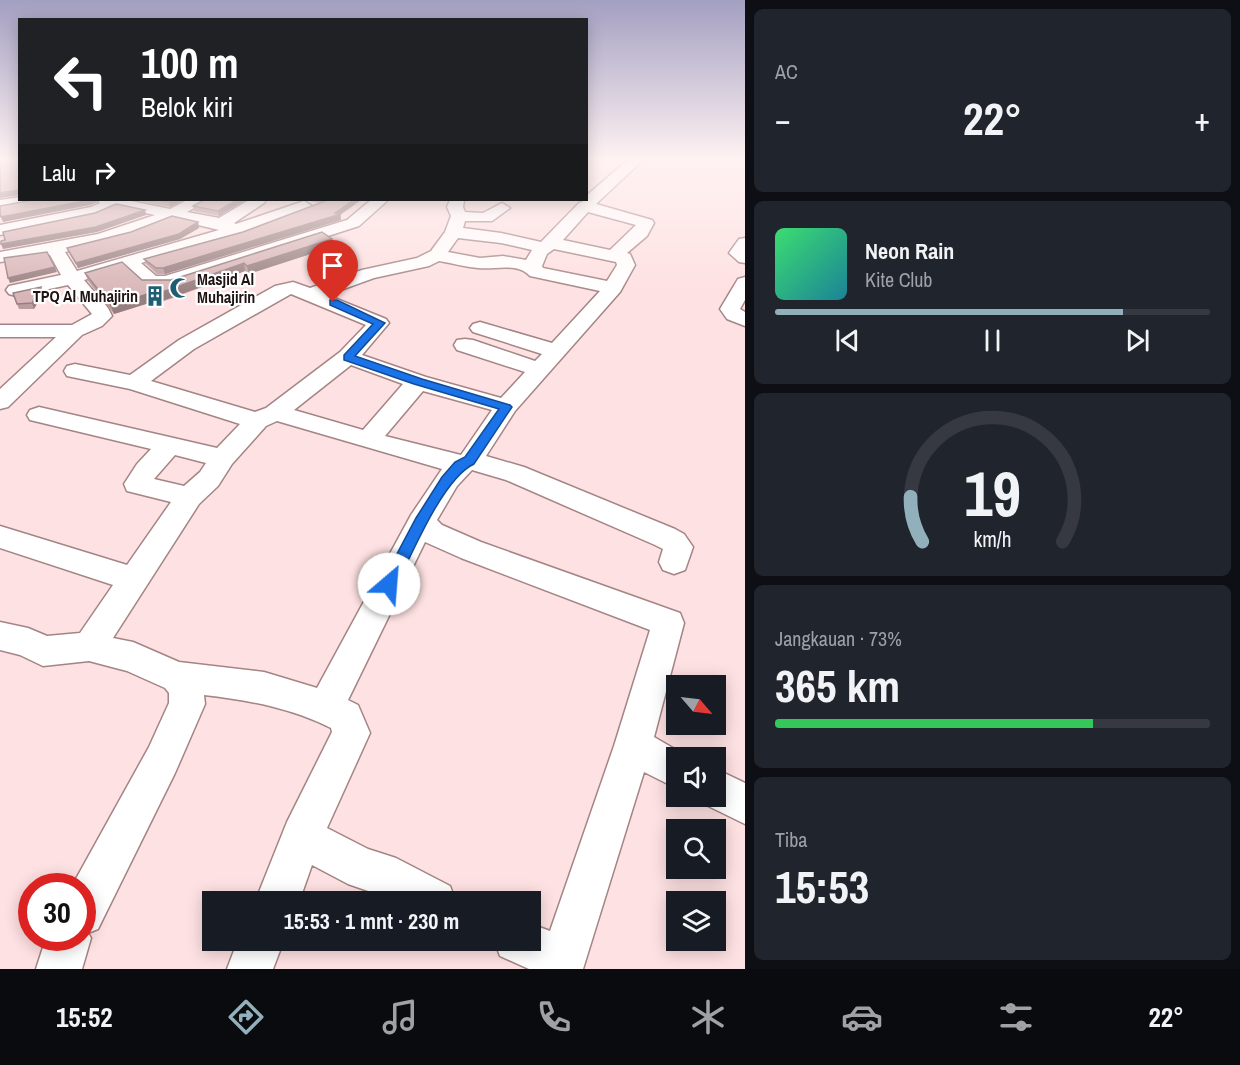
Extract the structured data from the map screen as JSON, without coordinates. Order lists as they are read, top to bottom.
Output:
{
  "places": {
    "mosque": ["Masjid Al Muhajirin"],
    "building": ["TPQ Al Muhajirin"]
  },
  "north": "bottom right",
  "page": {
    "tile": [
      "AC",
      ["Jangkauan · 73%", "365 km"],
      ["Tiba", "15:53"]
    ],
    "turn": ["100 m", "Belok kiri"],
    "heat": ["−", "22°", "+"],
    "then": "Lalu",
    "song": ["Neon Rain", "Kite Club"],
    "limit": "30",
    "trip": "15:53 · 1 mnt · 230 m",
    "tabs": ["15:52", "22°"],
    "gauge": ["19", "km/h"]
  }
}
